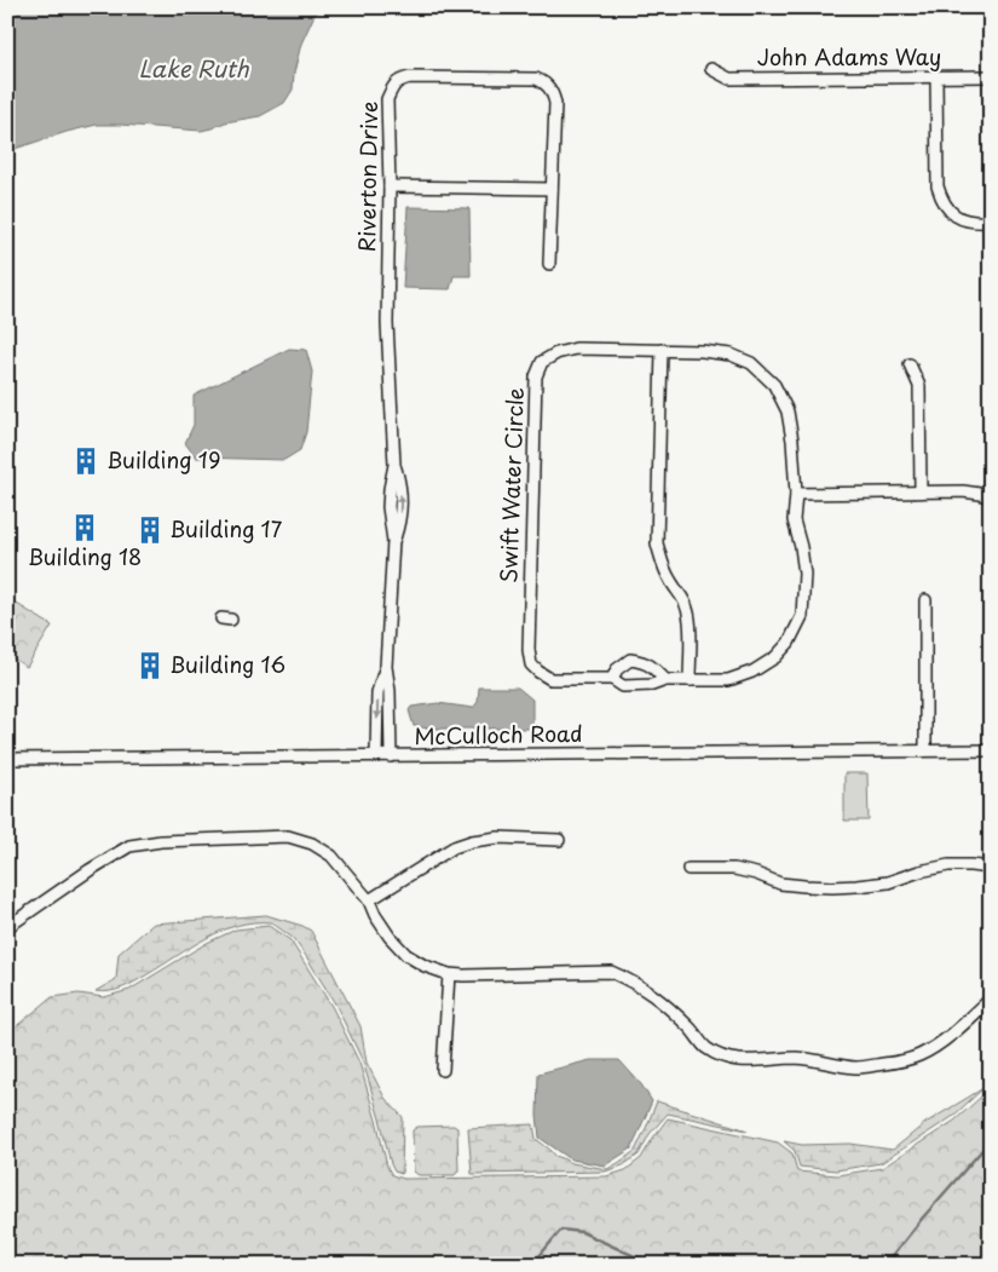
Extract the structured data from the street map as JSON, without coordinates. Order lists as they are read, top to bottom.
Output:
{
  "streets": {
    "street": [
      "John Adams Way",
      "Riverton Drive",
      "Swift Water Circle",
      "McCulloch Road"
    ]
  },
  "crossings": [
    ["Riverton Drive", "McCulloch Road"]
  ],
  "water": ["Lake Ruth"],
  "places": {
    "building": [
      "Building 19",
      "Building 18",
      "Building 17",
      "Building 16"
    ]
  }
}
